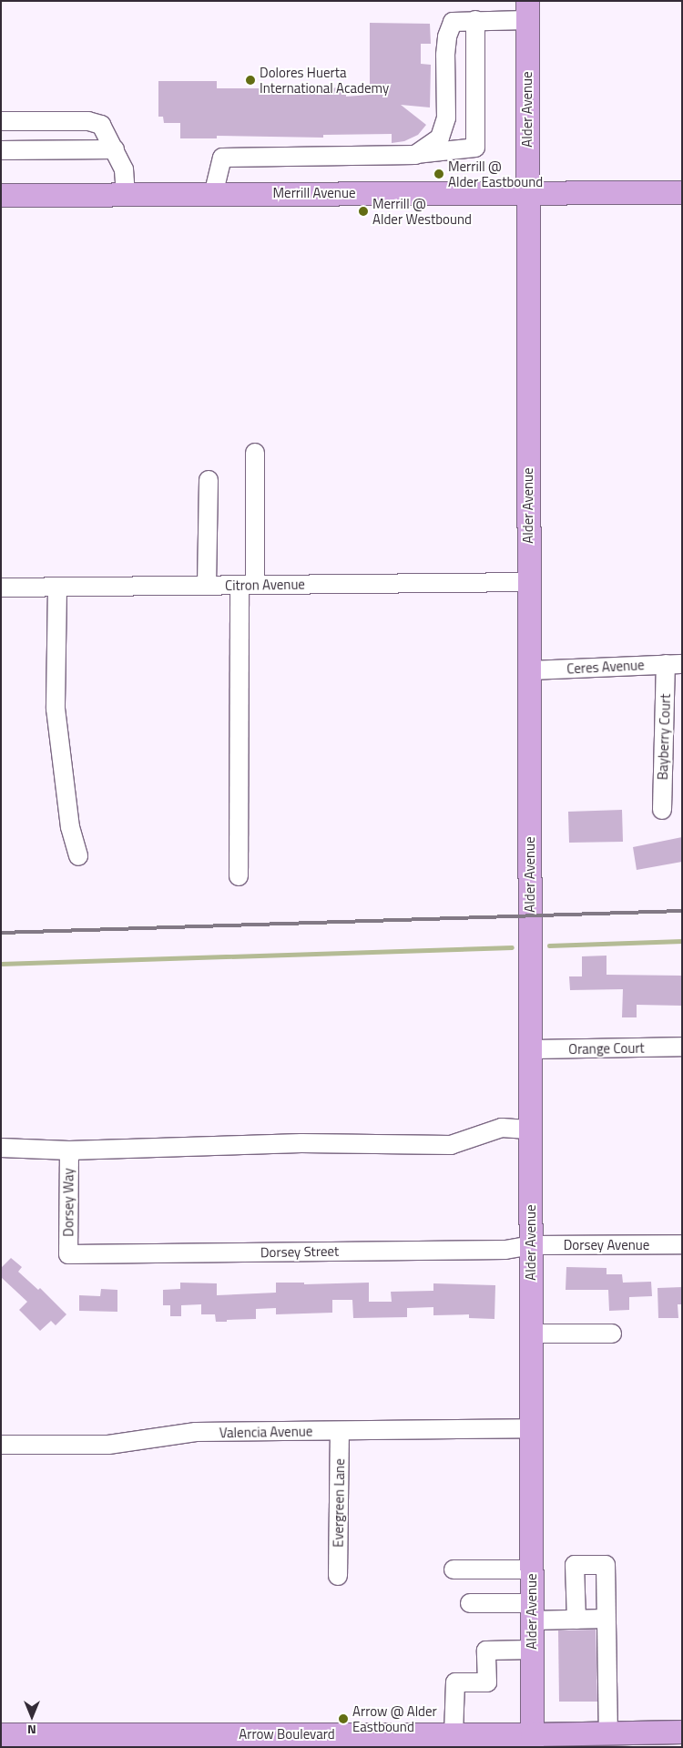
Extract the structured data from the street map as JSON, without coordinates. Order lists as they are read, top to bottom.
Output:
{
  "streets": {
    "main road": ["Alder Avenue", "Merrill Avenue", "Arrow Boulevard"],
    "street": [
      "Citron Avenue",
      "Ceres Avenue",
      "Bayberry Court",
      "Orange Court",
      "Dorsey Way",
      "Dorsey Avenue",
      "Dorsey Street",
      "Valencia Avenue",
      "Evergreen Lane"
    ]
  },
  "crossings": [
    ["Alder Avenue", "Merrill Avenue"],
    ["Alder Avenue", "Citron Avenue"],
    ["Alder Avenue", "Ceres Avenue"],
    ["Alder Avenue", "Orange Court"],
    ["Alder Avenue", "Dorsey Way"],
    ["Alder Avenue", "Dorsey Avenue"],
    ["Alder Avenue", "Dorsey Street"],
    ["Alder Avenue", "Valencia Avenue"],
    ["Alder Avenue", "Arrow Boulevard"],
    ["Ceres Avenue", "Bayberry Court"],
    ["Dorsey Way", "Dorsey Street"],
    ["Dorsey Avenue", "Dorsey Street"],
    ["Valencia Avenue", "Evergreen Lane"]
  ],
  "places": [
    "Dolores Huerta International Academy",
    "Merrill @ Alder Eastbound",
    "Merrill @ Alder Westbound",
    "Arrow @ Alder Eastbound"
  ],
  "north": "bottom"
}
